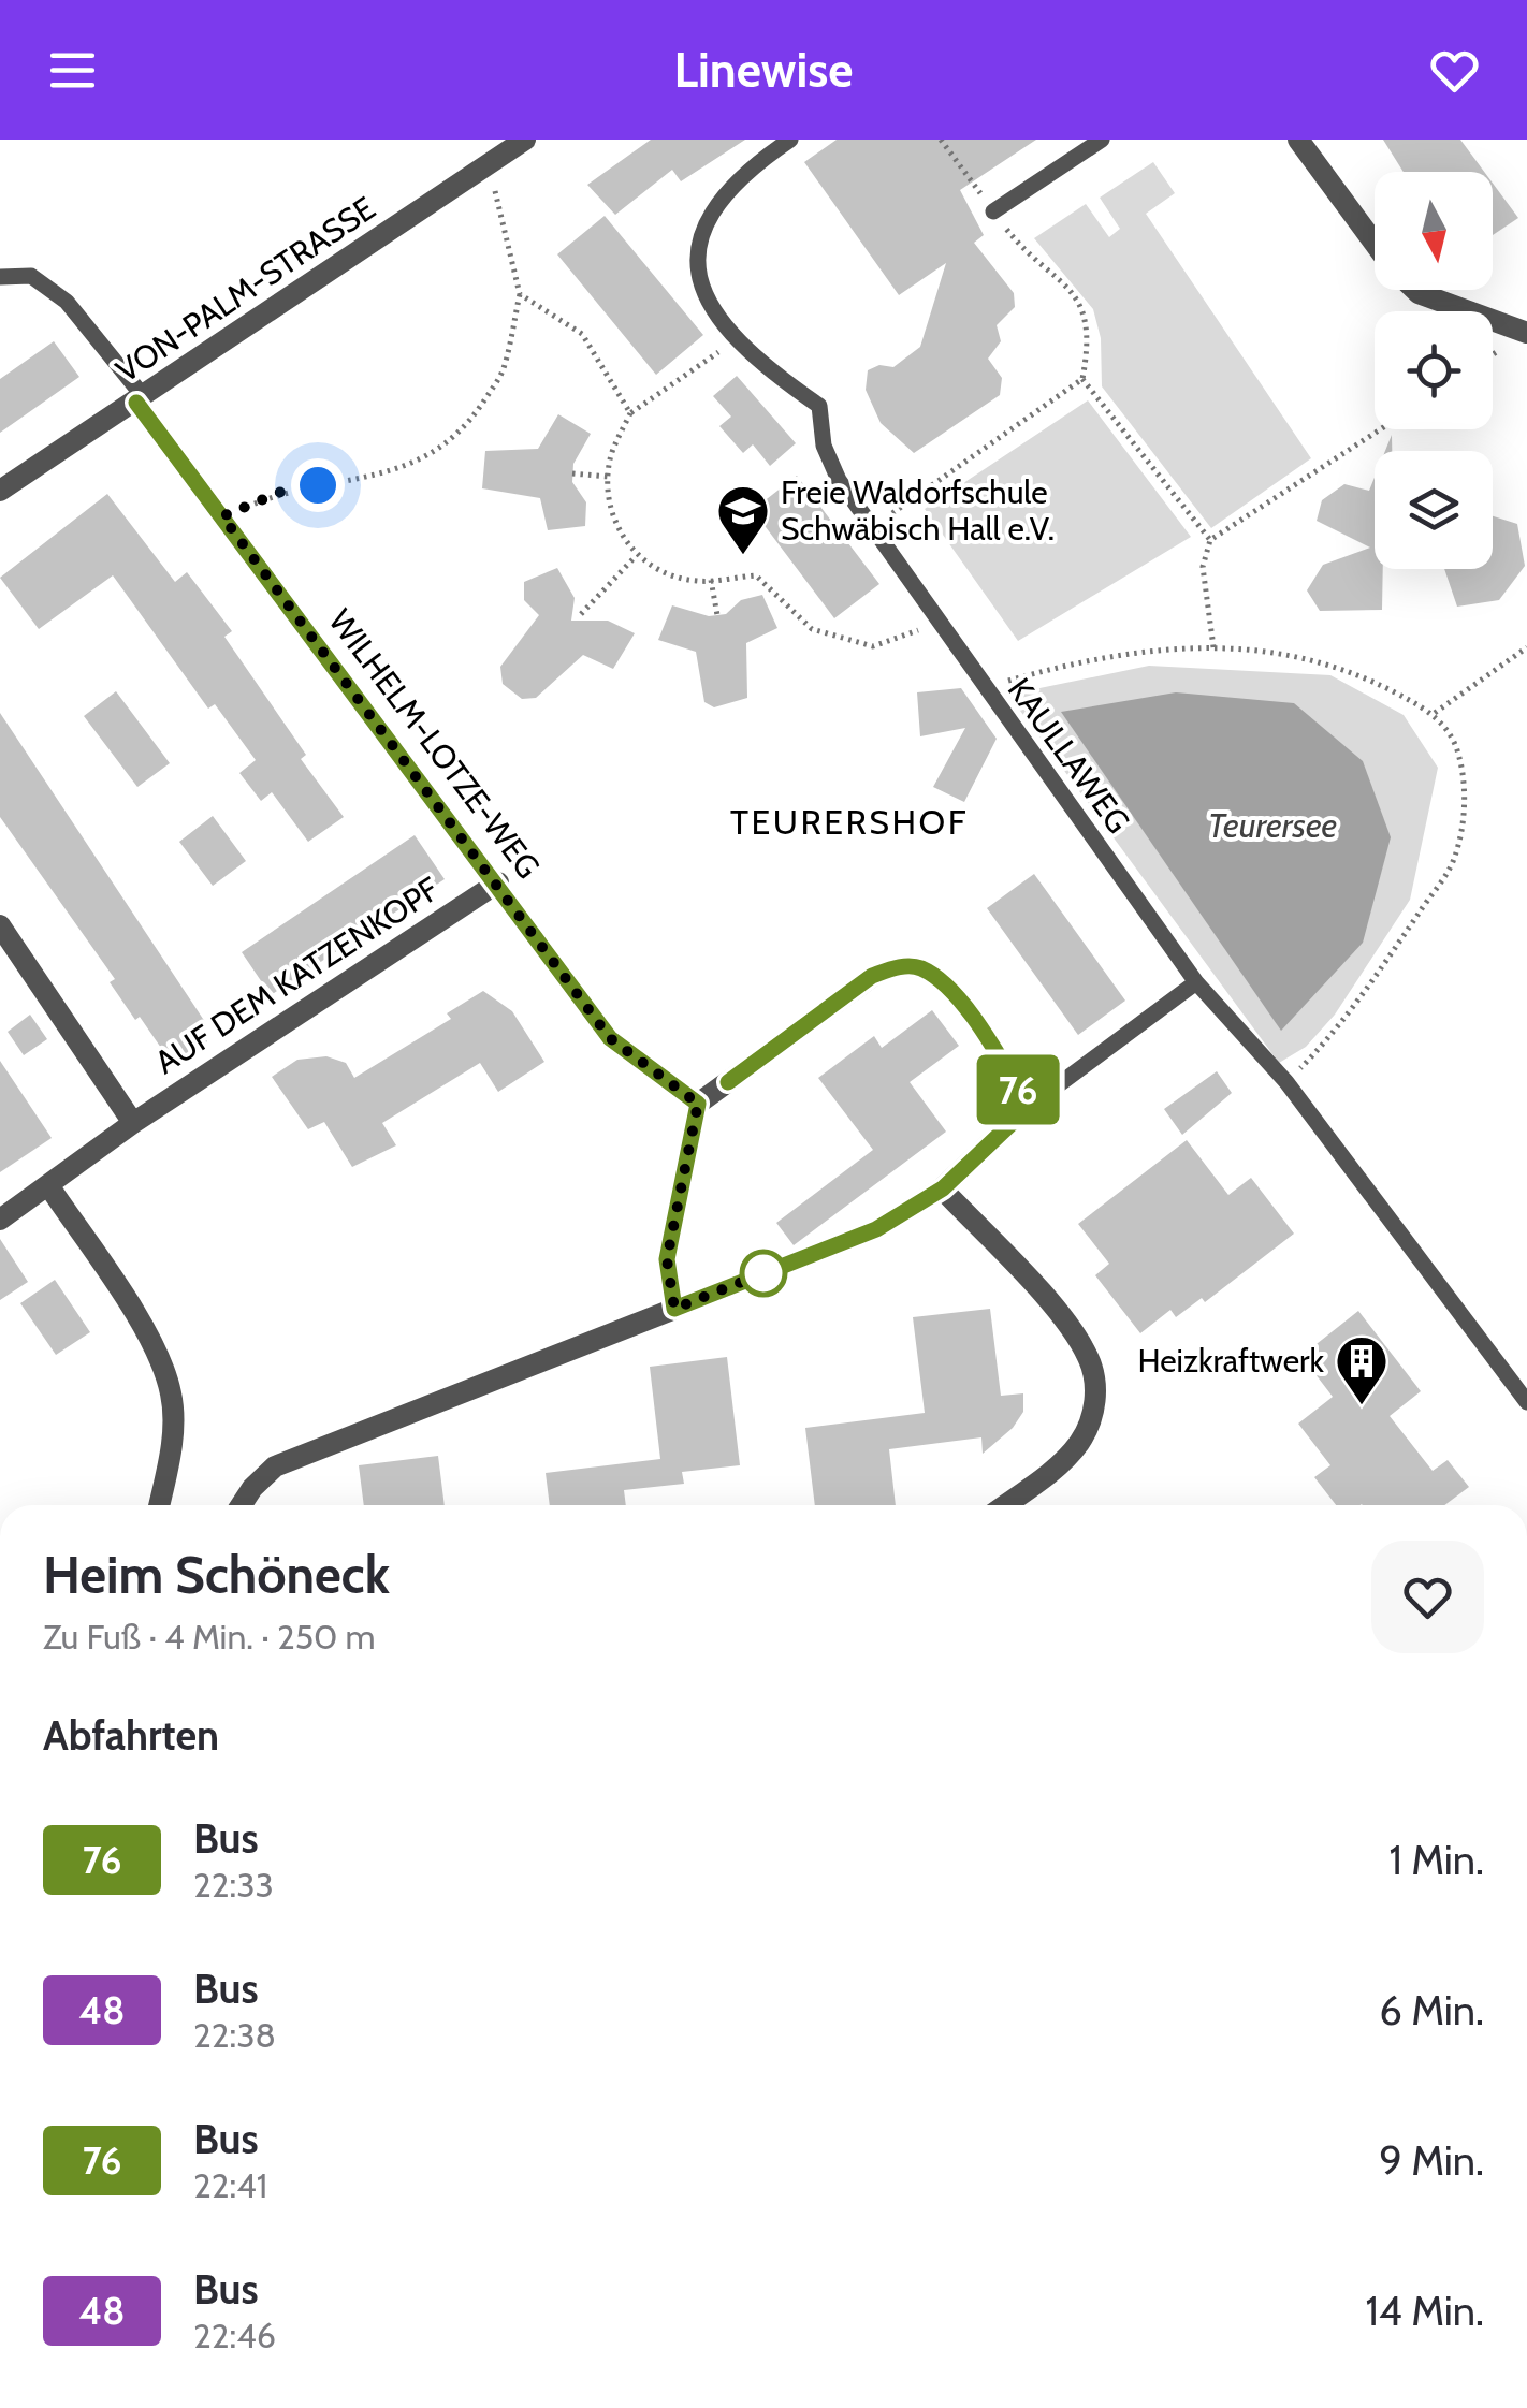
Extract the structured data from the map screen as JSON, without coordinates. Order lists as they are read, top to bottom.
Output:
{
  "streets": {
    "street": ["VON-PALM-STRASSE", "WILHELM-LOTZE-WEG", "AUF DEM KATZENKOPF"],
    "lane": ["KAULLAWEG"]
  },
  "crossings": [
    ["VON-PALM-STRASSE", "WILHELM-LOTZE-WEG"],
    ["WILHELM-LOTZE-WEG", "AUF DEM KATZENKOPF"]
  ],
  "districts": ["TEURERSHOF"],
  "water": ["Teurersee"],
  "places": {
    "school or university": ["Freie Waldorfschule Schwäbisch Hall e.V."],
    "building": ["Heizkraftwerk"]
  },
  "lines": ["bus line 76"],
  "north": "bottom",
  "page": {
    "header": "Linewise",
    "on_map": "76",
    "heading": [
      ["Heim Schöneck", "Zu Fuß · 4 Min. · 250 m"],
      "Abfahrten"
    ],
    "list": [
      {
        "mark": "76",
        "name": "Bus",
        "note": "22:33",
        "value": "1 Min."
      },
      {
        "mark": "48",
        "name": "Bus",
        "note": "22:38",
        "value": "6 Min."
      },
      {
        "mark": "76",
        "name": "Bus",
        "note": "22:41",
        "value": "9 Min."
      },
      {
        "mark": "48",
        "name": "Bus",
        "note": "22:46",
        "value": "14 Min."
      }
    ]
  }
}
